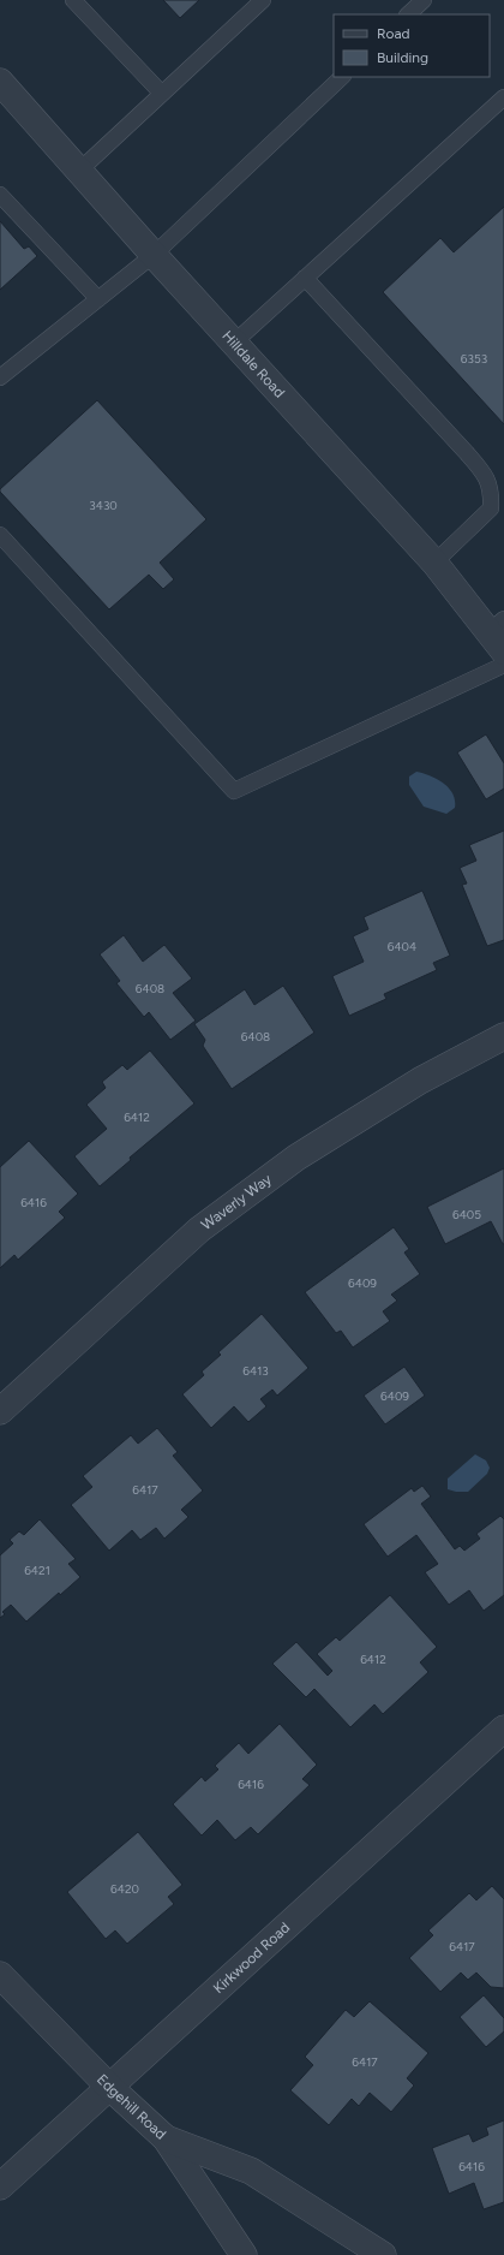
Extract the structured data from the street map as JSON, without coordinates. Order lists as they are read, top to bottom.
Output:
{
  "streets": {
    "street": [
      "Hilldale Road",
      "Waverly Way",
      "Kirkwood Road",
      "Edgehill Road"
    ]
  },
  "crossings": [
    ["Kirkwood Road", "Edgehill Road"]
  ],
  "house_numbers": [
    "6353",
    "3430",
    "6404",
    "6408",
    "6408",
    "6412",
    "6416",
    "6405",
    "6409",
    "6413",
    "6409",
    "6417",
    "6421",
    "6412",
    "6416",
    "6420",
    "6417",
    "6417",
    "6416"
  ],
  "legend": ["Road", "Building"]
}
